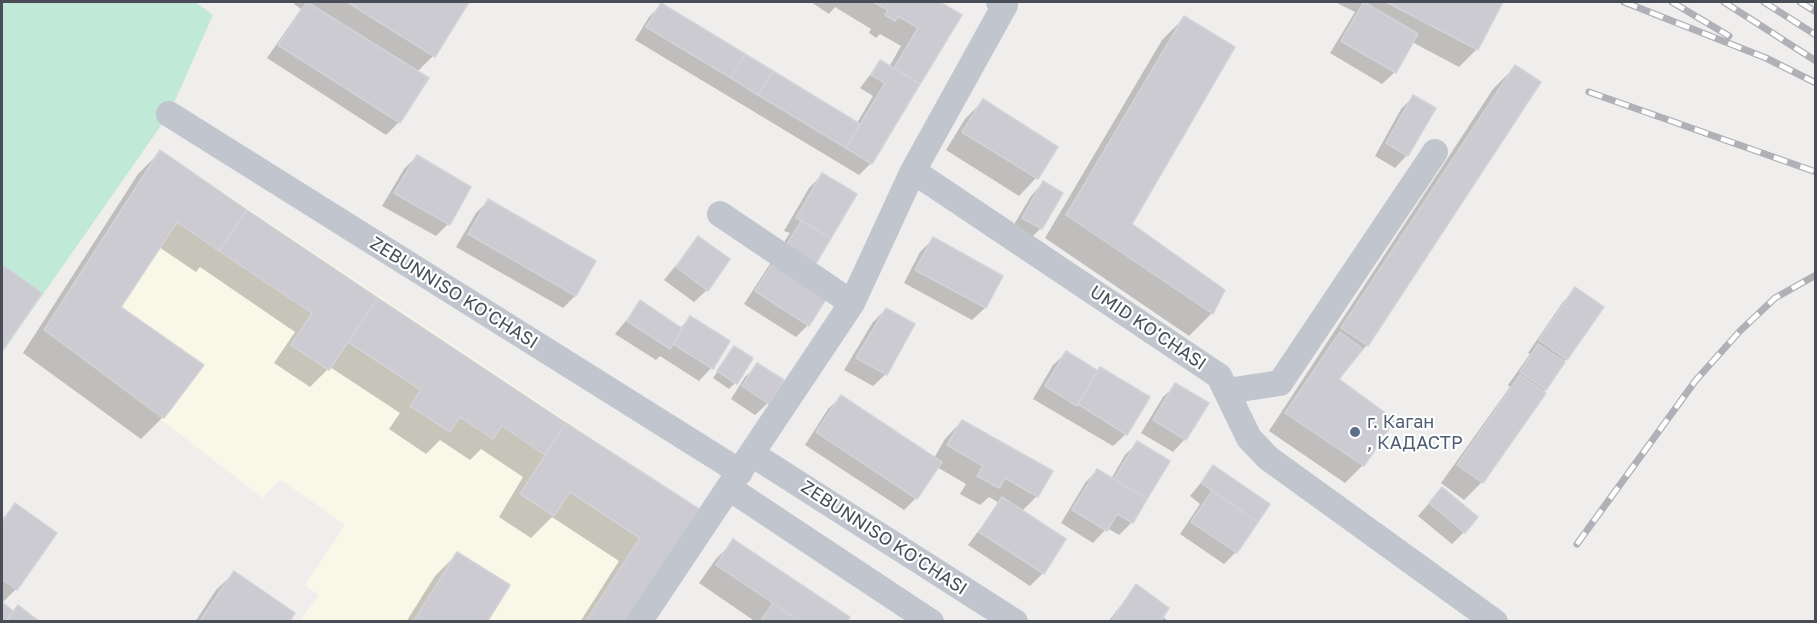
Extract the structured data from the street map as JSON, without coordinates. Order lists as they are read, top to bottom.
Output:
{
  "streets": {
    "street": ["ZEBUNNISO KO'CHASI", "UMID KO'CHASI"]
  },
  "places": ["г. Каган , КАДАСТР"]
}
